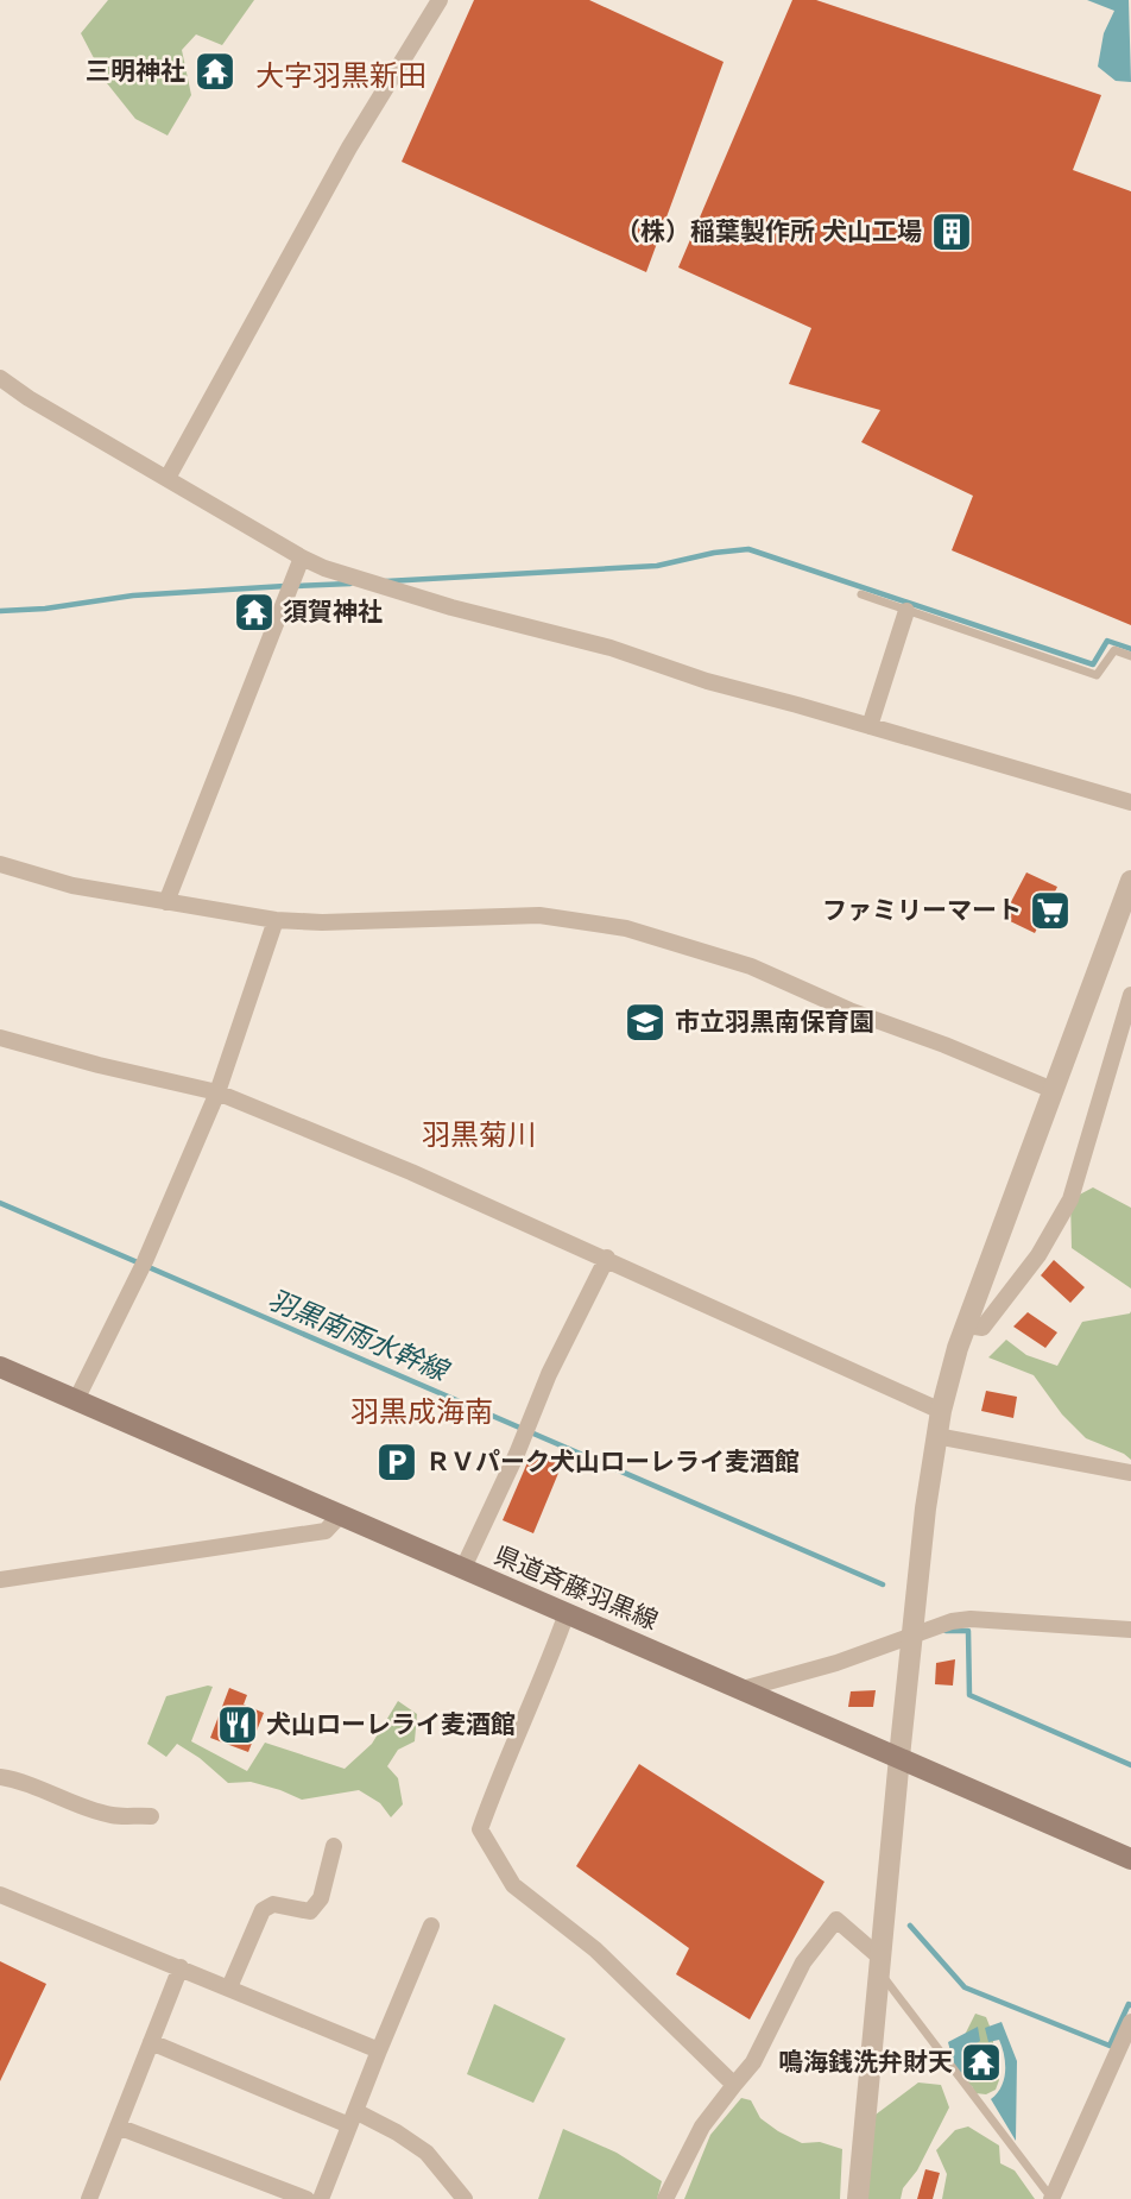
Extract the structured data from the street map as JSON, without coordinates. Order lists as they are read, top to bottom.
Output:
{
  "streets": {
    "main road": ["県道斉藤羽黒線"]
  },
  "districts": ["大字羽黒新田", "羽黒菊川", "羽黒成海南"],
  "water": ["羽黒南雨水幹線"],
  "places": {
    "temple": ["三明神社", "須賀神社", "鳴海銭洗弁財天"],
    "building": ["（株）稲葉製作所 犬山工場"],
    "supermarket": ["ファミリーマート"],
    "school or university": ["市立羽黒南保育園"],
    "parking": ["ＲＶパーク犬山ローレライ麦酒館"],
    "restaurant": ["犬山ローレライ麦酒館"]
  }
}
